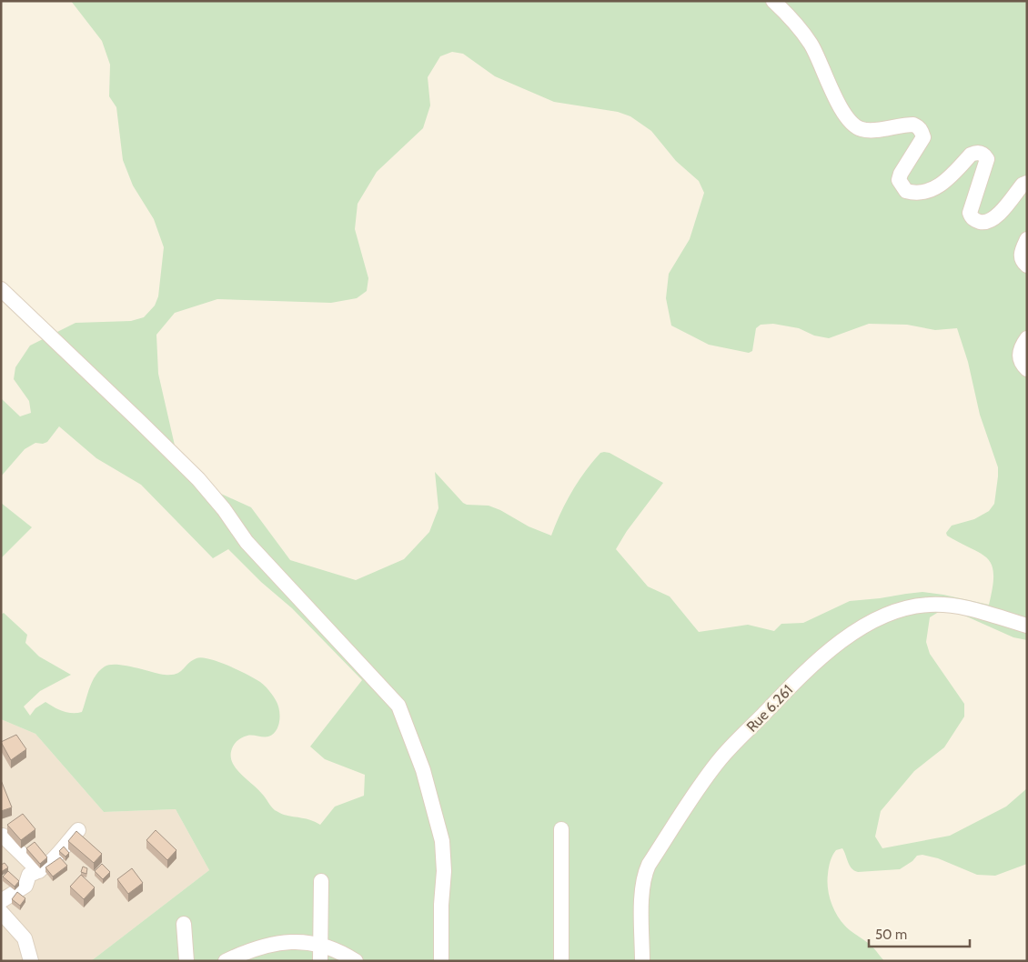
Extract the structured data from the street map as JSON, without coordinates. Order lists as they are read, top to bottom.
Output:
{
  "streets": {
    "street": ["Rue 6.261"]
  },
  "scale_bar": "50 m"
}
